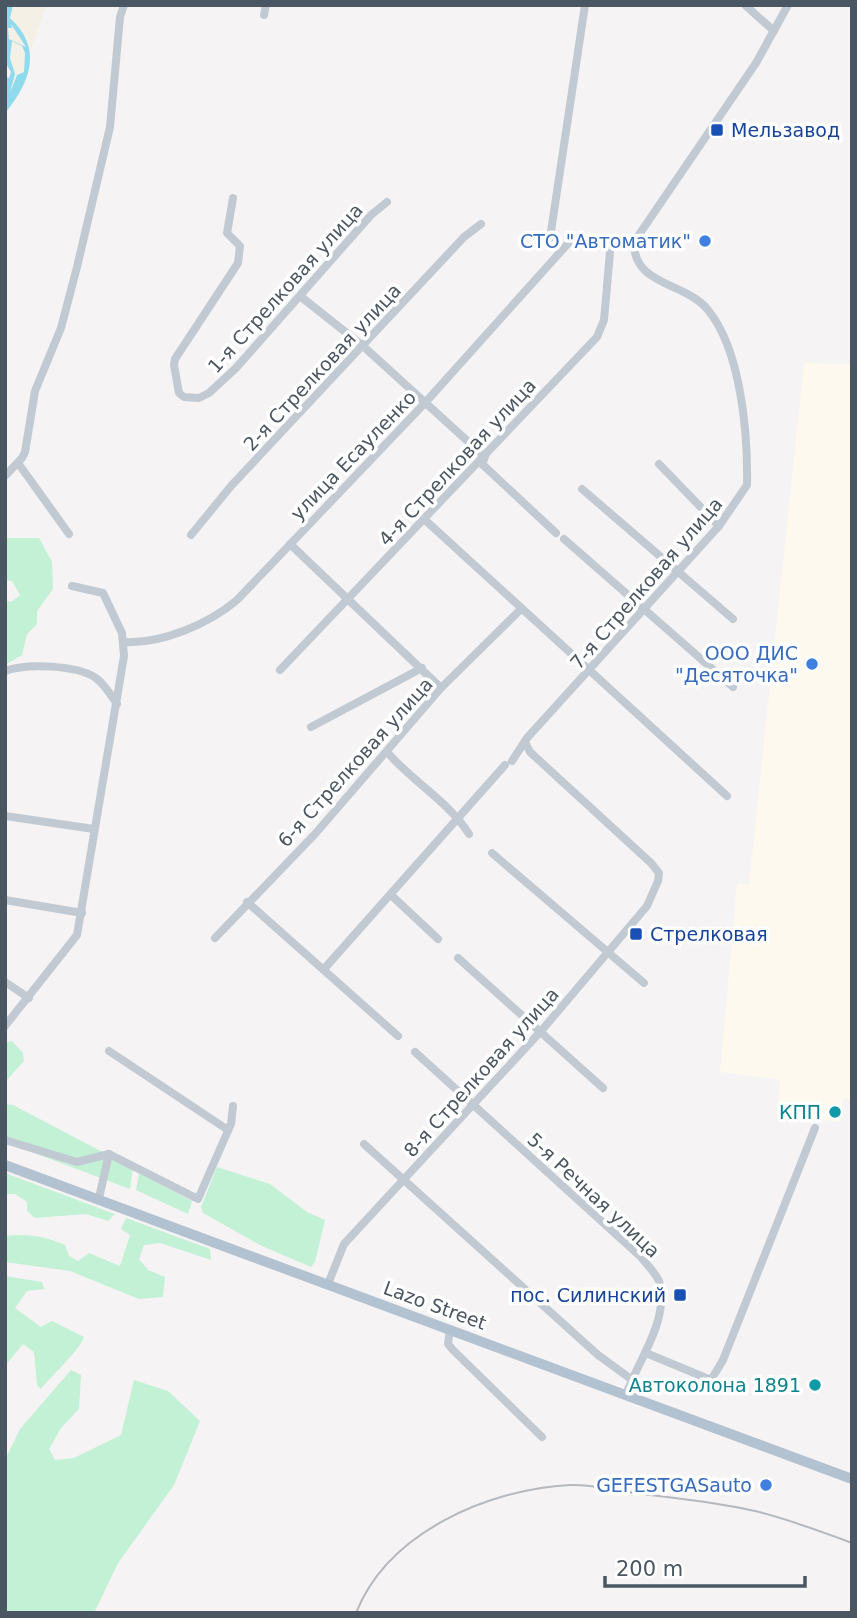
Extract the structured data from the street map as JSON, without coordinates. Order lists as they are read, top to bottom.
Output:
{
  "streets": {
    "main road": ["Lazo Street"],
    "street": [
      "1-я Стрелковая улица",
      "2-я Стрелковая улица",
      "улица Есауленко",
      "4-я Стрелковая улица",
      "7-я Стрелковая улица",
      "6-я Стрелковая улица",
      "8-я Стрелковая улица",
      "5-я Речная улица"
    ]
  },
  "crossings": [
    ["7-я Стрелковая улица", "8-я Стрелковая улица"],
    ["8-я Стрелковая улица", "5-я Речная улица"],
    ["8-я Стрелковая улица", "Lazo Street"],
    ["5-я Речная улица", "Lazo Street"]
  ],
  "places": {
    "transit": ["Мельзавод", "Стрелковая", "пос. Силинский"],
    "other": [
      "СТО \"Автоматик\"",
      "ООО ДИС \"Десяточка\"",
      "КПП",
      "Автоколона 1891",
      "GEFESTGASauto"
    ]
  },
  "scale_bar": "200 m"
}
